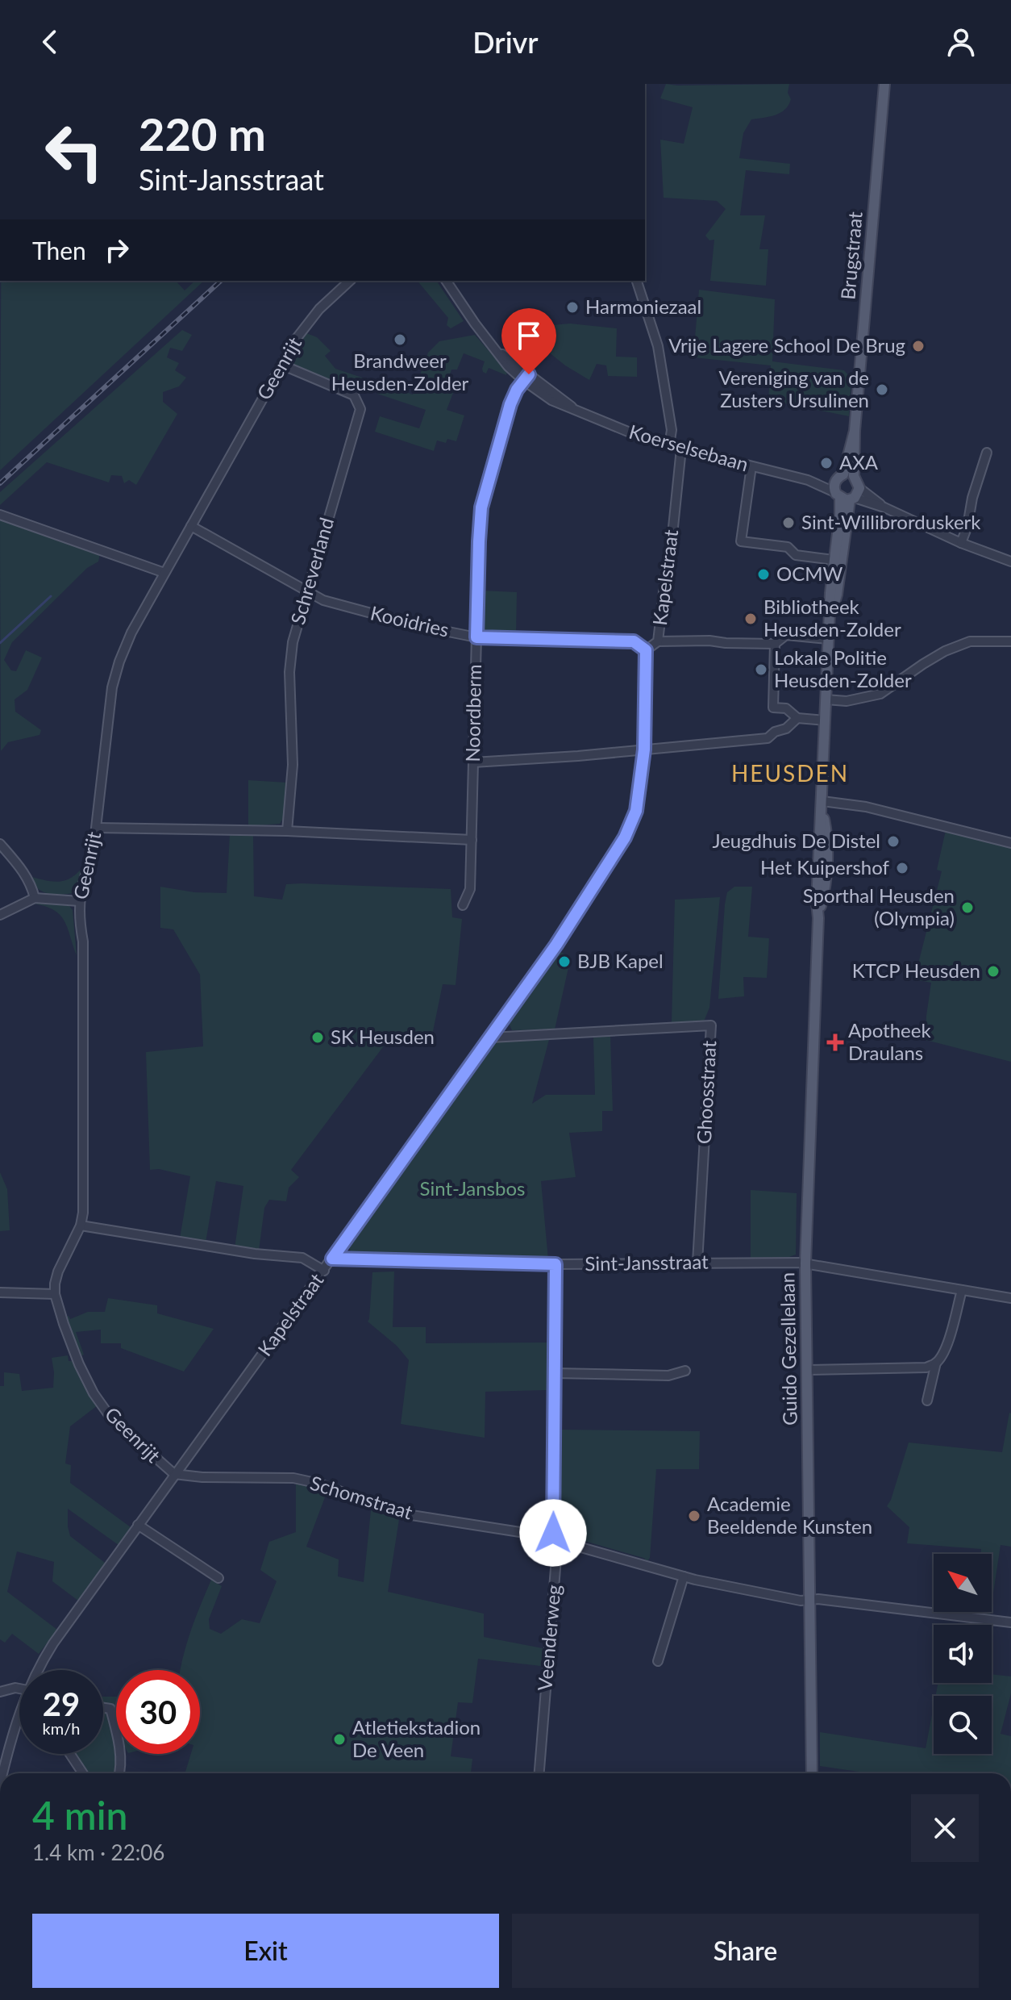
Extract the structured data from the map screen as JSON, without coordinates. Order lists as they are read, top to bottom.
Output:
{
  "streets": {
    "main road": ["Brugstraat", "Guido Gezellelaan"],
    "street": [
      "Geenrijt",
      "Koerselsebaan",
      "Schreverland",
      "Kapelstraat",
      "Kooidries",
      "Noordberm",
      "Ghoosstraat",
      "Sint-Jansstraat",
      "Schomstraat",
      "Veenderweg"
    ]
  },
  "crossings": [
    ["Brugstraat", "Koerselsebaan"],
    ["Geenrijt", "Schreverland"],
    ["Geenrijt", "Kapelstraat"],
    ["Geenrijt", "Kooidries"],
    ["Geenrijt", "Schomstraat"],
    ["Koerselsebaan", "Kapelstraat"],
    ["Koerselsebaan", "Noordberm"],
    ["Schreverland", "Kooidries"],
    ["Kapelstraat", "Kooidries"],
    ["Kapelstraat", "Ghoosstraat"],
    ["Kapelstraat", "Sint-Jansstraat"],
    ["Kapelstraat", "Schomstraat"],
    ["Kooidries", "Noordberm"],
    ["Ghoosstraat", "Sint-Jansstraat"],
    ["Sint-Jansstraat", "Guido Gezellelaan"],
    ["Sint-Jansstraat", "Veenderweg"],
    ["Guido Gezellelaan", "Schomstraat"],
    ["Schomstraat", "Veenderweg"]
  ],
  "districts": ["HEUSDEN"],
  "parks": ["Sint-Jansbos"],
  "places": {
    "other": [
      "Harmoniezaal",
      "Brandweer Heusden-Zolder",
      "Vrije Lagere School De Brug",
      "Vereniging van de Zusters Ursulinen",
      "AXA",
      "Sint-Willibrorduskerk",
      "OCMW",
      "Bibliotheek Heusden-Zolder",
      "Lokale Politie Heusden-Zolder",
      "Jeugdhuis De Distel",
      "Het Kuipershof",
      "Sporthal Heusden (Olympia)",
      "BJB Kapel",
      "KTCP Heusden",
      "SK Heusden",
      "Academie Beeldende Kunsten",
      "Atletiekstadion De Veen"
    ],
    "health": ["Apotheek Draulans"]
  },
  "north": "top left",
  "page": {
    "header": "Drivr",
    "turn": ["220 m", "Sint-Jansstraat"],
    "then": "Then",
    "speed": "29 km/h",
    "limit": "30",
    "heading": ["4 min", "1.4 km · 22:06"],
    "buttons": ["Exit", "Share"]
  }
}
